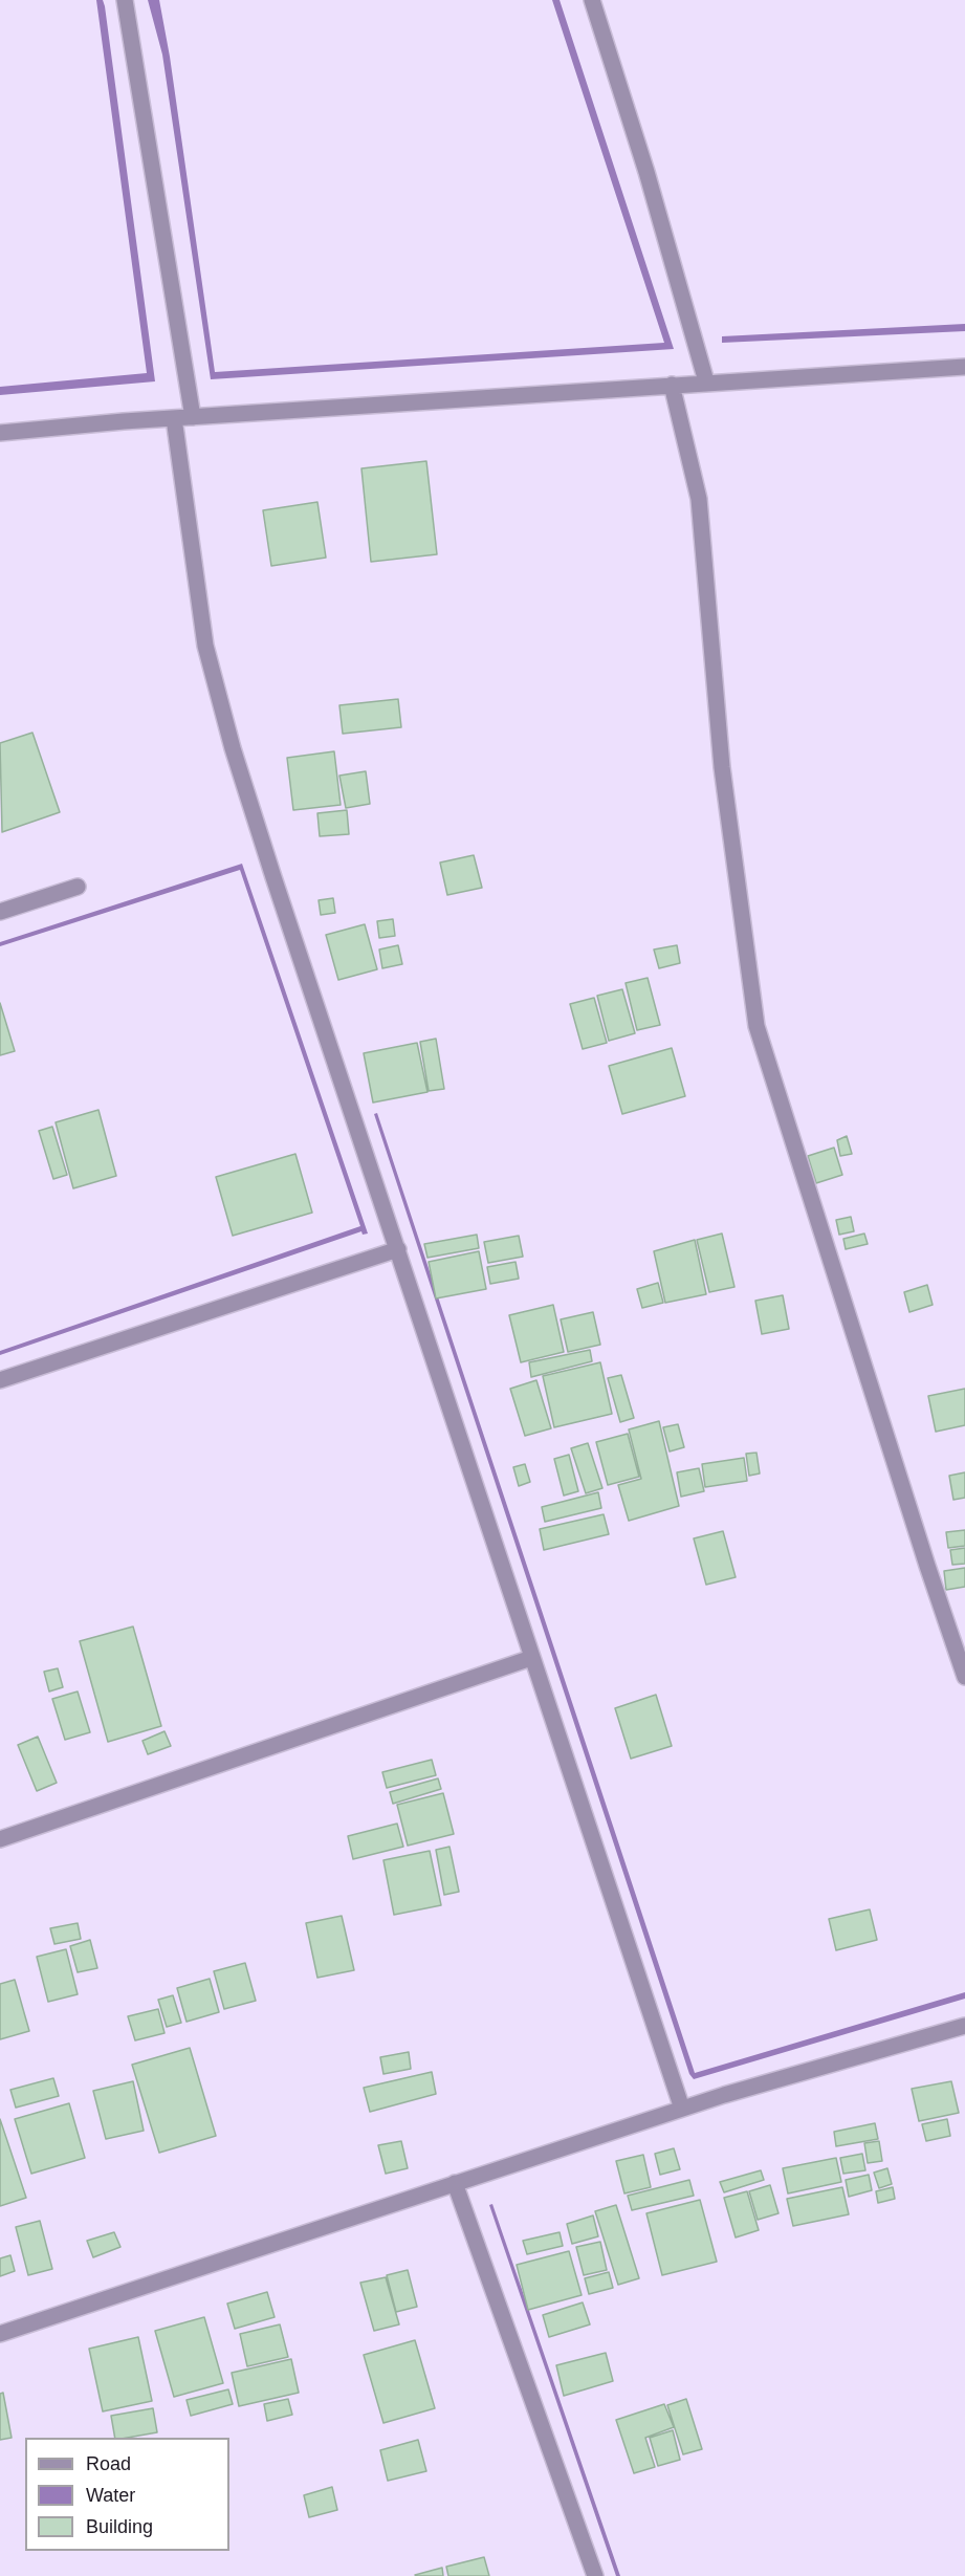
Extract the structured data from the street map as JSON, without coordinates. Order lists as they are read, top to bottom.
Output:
{
  "legend": ["Road", "Water", "Building"]
}
